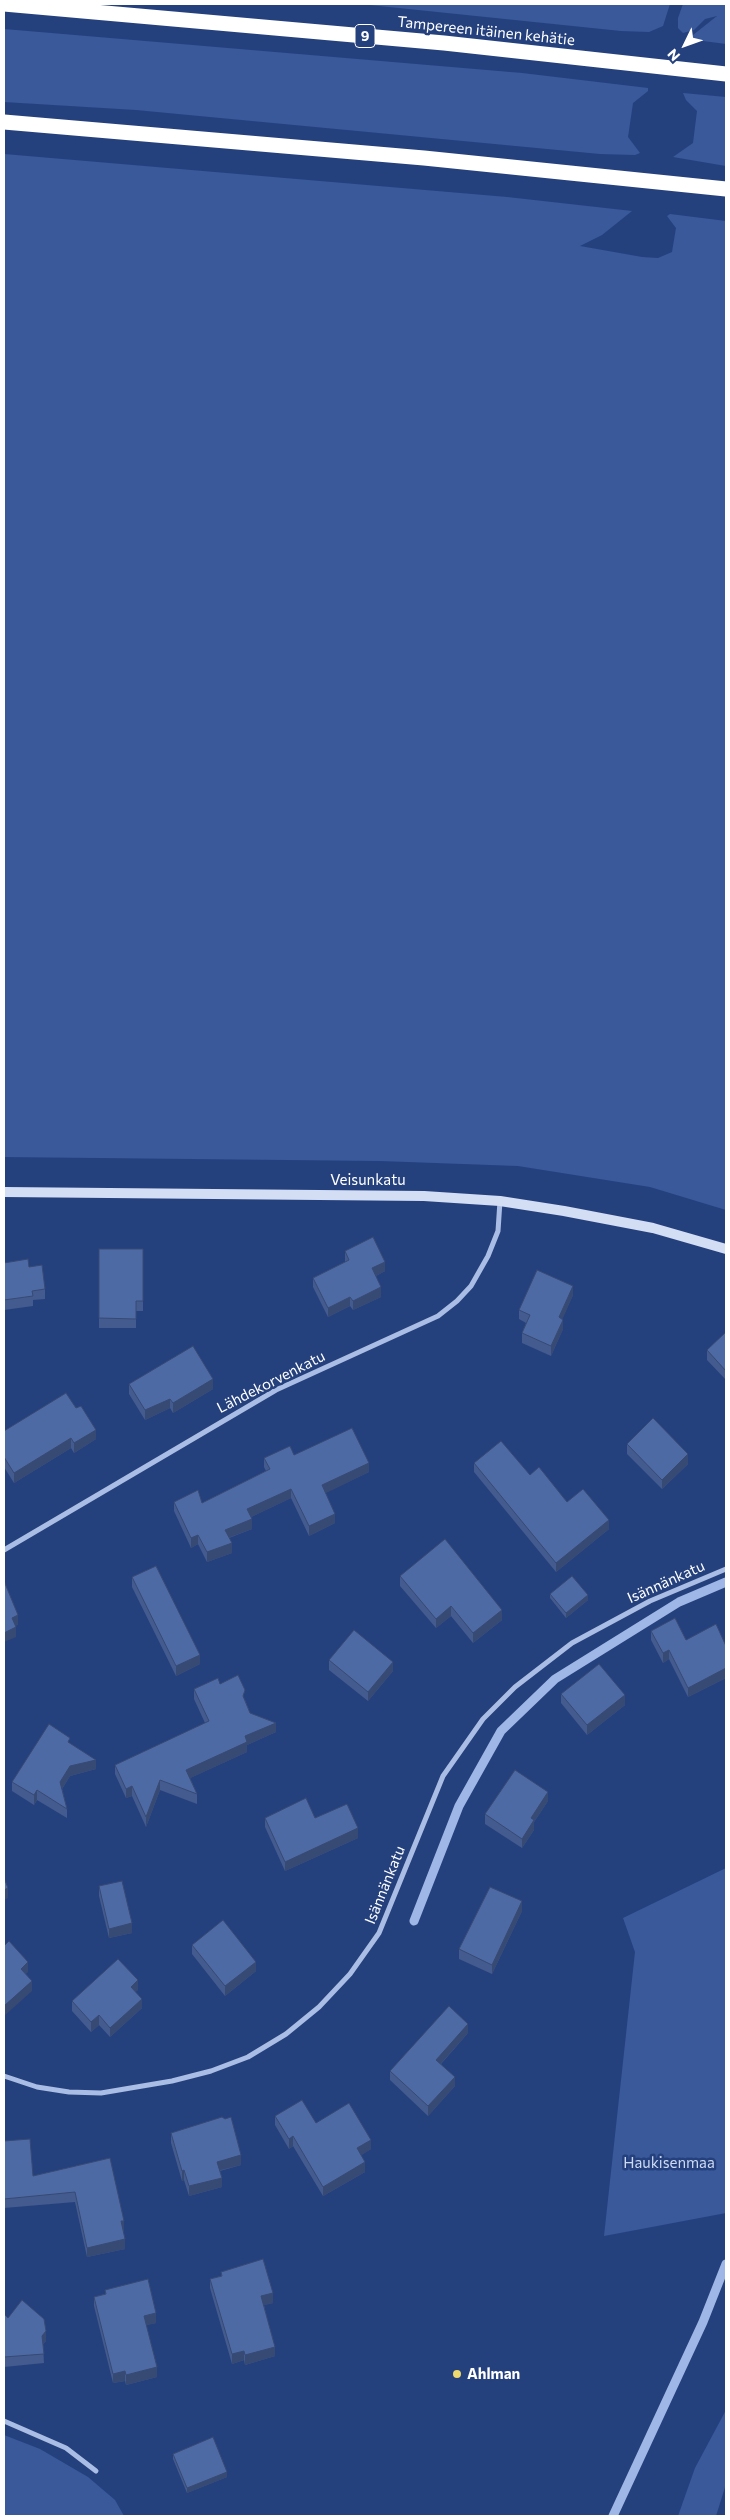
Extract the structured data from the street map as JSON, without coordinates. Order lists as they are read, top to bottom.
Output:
{
  "streets": {
    "highway": ["Tampereen itäinen kehätie", "9"],
    "street": ["Veisunkatu", "Lähdekorvenkatu", "Isännänkatu"]
  },
  "crossings": [
    ["Veisunkatu", "Lähdekorvenkatu"]
  ],
  "parks": ["Haukisenmaa"],
  "places": ["Ahlman"],
  "north": "bottom left"
}
